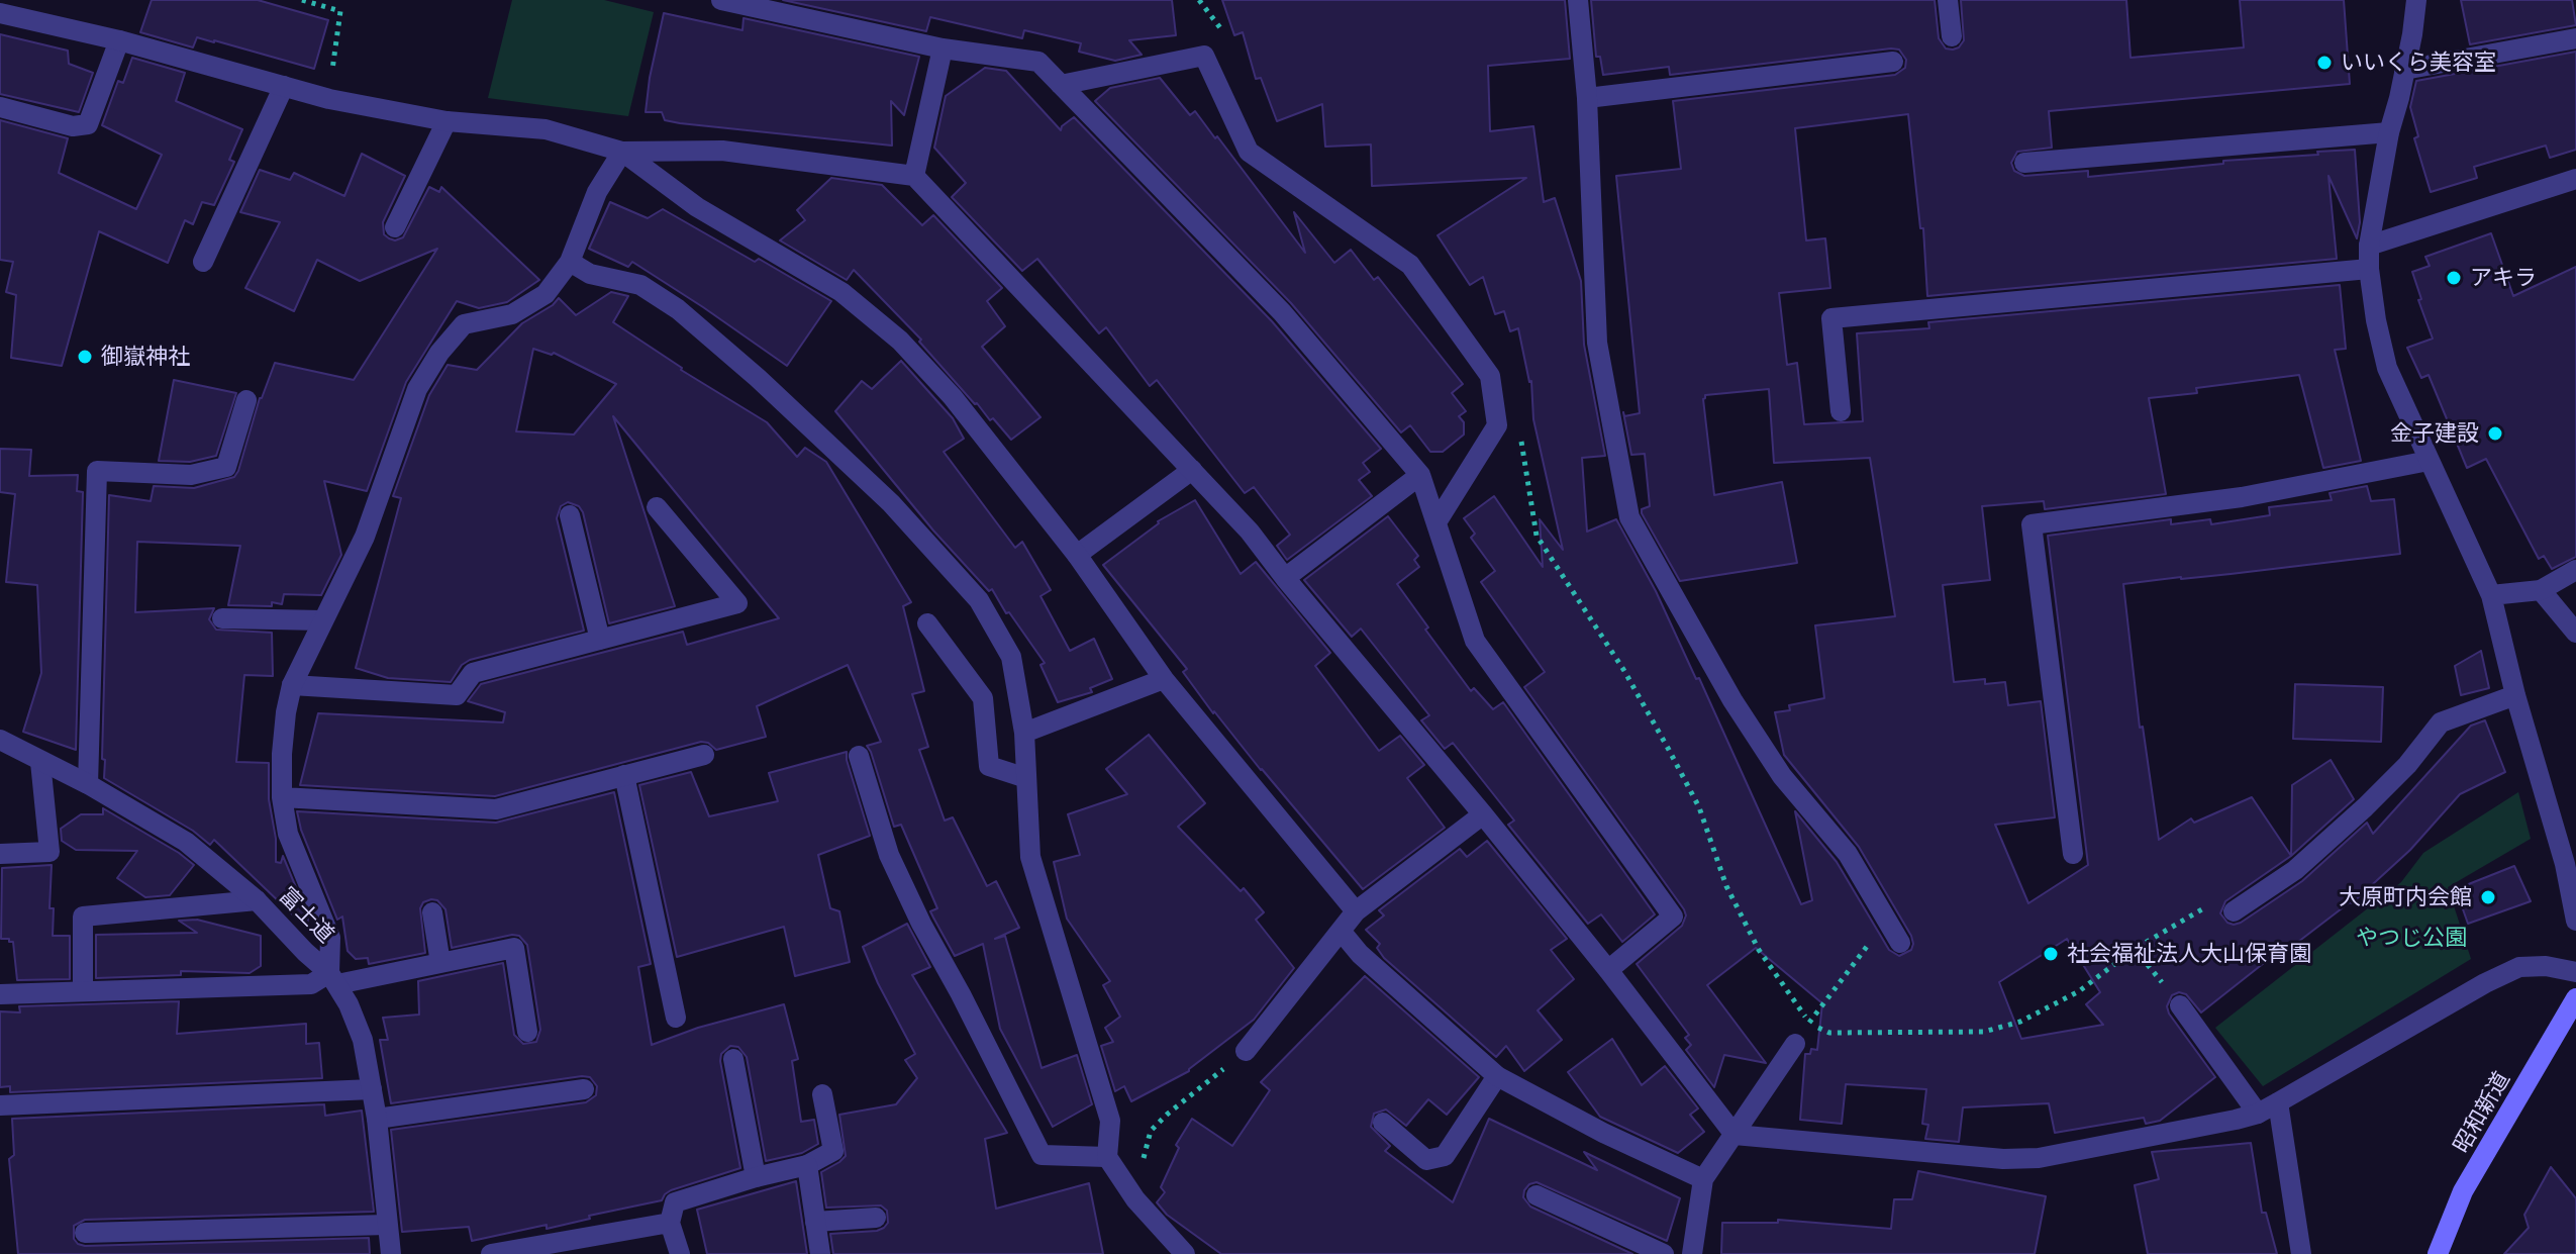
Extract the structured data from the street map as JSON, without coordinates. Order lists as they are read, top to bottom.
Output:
{
  "streets": {
    "main road": ["昭和新道"],
    "street": ["富士道"]
  },
  "parks": ["やつじ公園"],
  "places": [
    "いいくら美容室",
    "アキラ",
    "御嶽神社",
    "金子建設",
    "大原町内会館",
    "社会福祉法人大山保育園"
  ]
}
